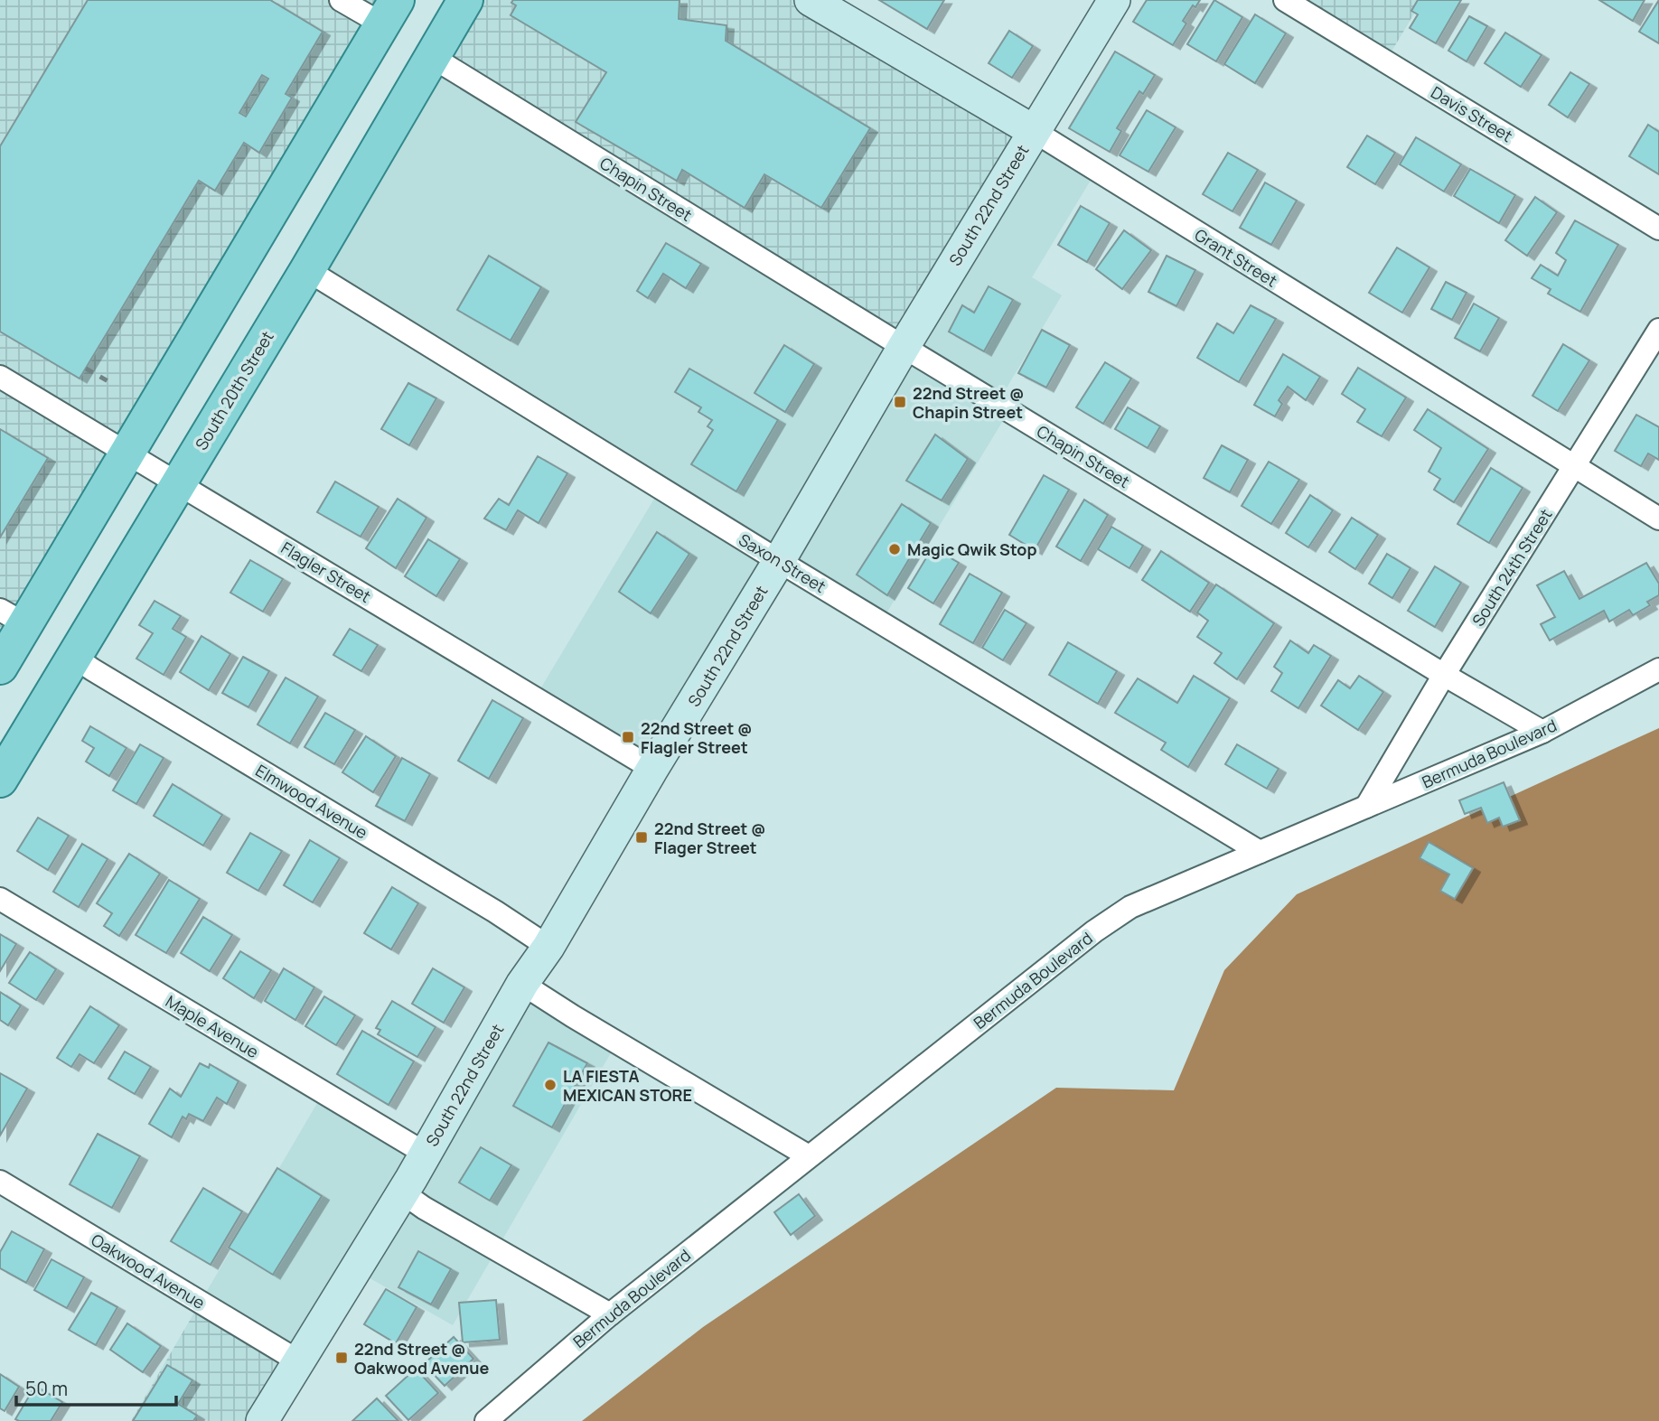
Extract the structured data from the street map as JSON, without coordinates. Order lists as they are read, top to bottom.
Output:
{
  "streets": {
    "main road": ["South 20th Street"],
    "street": [
      "Davis Street",
      "Chapin Street",
      "South 22nd Street",
      "Grant Street",
      "Saxon Street",
      "South 24th Street",
      "Flagler Street",
      "Bermuda Boulevard",
      "Elmwood Avenue",
      "Maple Avenue",
      "Oakwood Avenue"
    ]
  },
  "crossings": [
    ["Chapin Street", "South 22nd Street"],
    ["Chapin Street", "South 20th Street"],
    ["Chapin Street", "South 24th Street"],
    ["Chapin Street", "Bermuda Boulevard"],
    ["South 22nd Street", "Grant Street"],
    ["South 22nd Street", "Saxon Street"],
    ["South 22nd Street", "Flagler Street"],
    ["South 22nd Street", "Elmwood Avenue"],
    ["South 22nd Street", "Maple Avenue"],
    ["South 22nd Street", "Oakwood Avenue"],
    ["Grant Street", "South 24th Street"],
    ["South 20th Street", "Saxon Street"],
    ["South 20th Street", "Flagler Street"],
    ["South 20th Street", "Elmwood Avenue"],
    ["Saxon Street", "Bermuda Boulevard"],
    ["South 24th Street", "Bermuda Boulevard"]
  ],
  "places": {
    "transit": [
      "22nd Street @ Chapin Street",
      "22nd Street @ Flagler Street",
      "22nd Street @ Flager Street",
      "22nd Street @ Oakwood Avenue"
    ],
    "other": ["Magic Qwik Stop", "LA FIESTA MEXICAN STORE"]
  },
  "scale_bar": "50 m"
}
